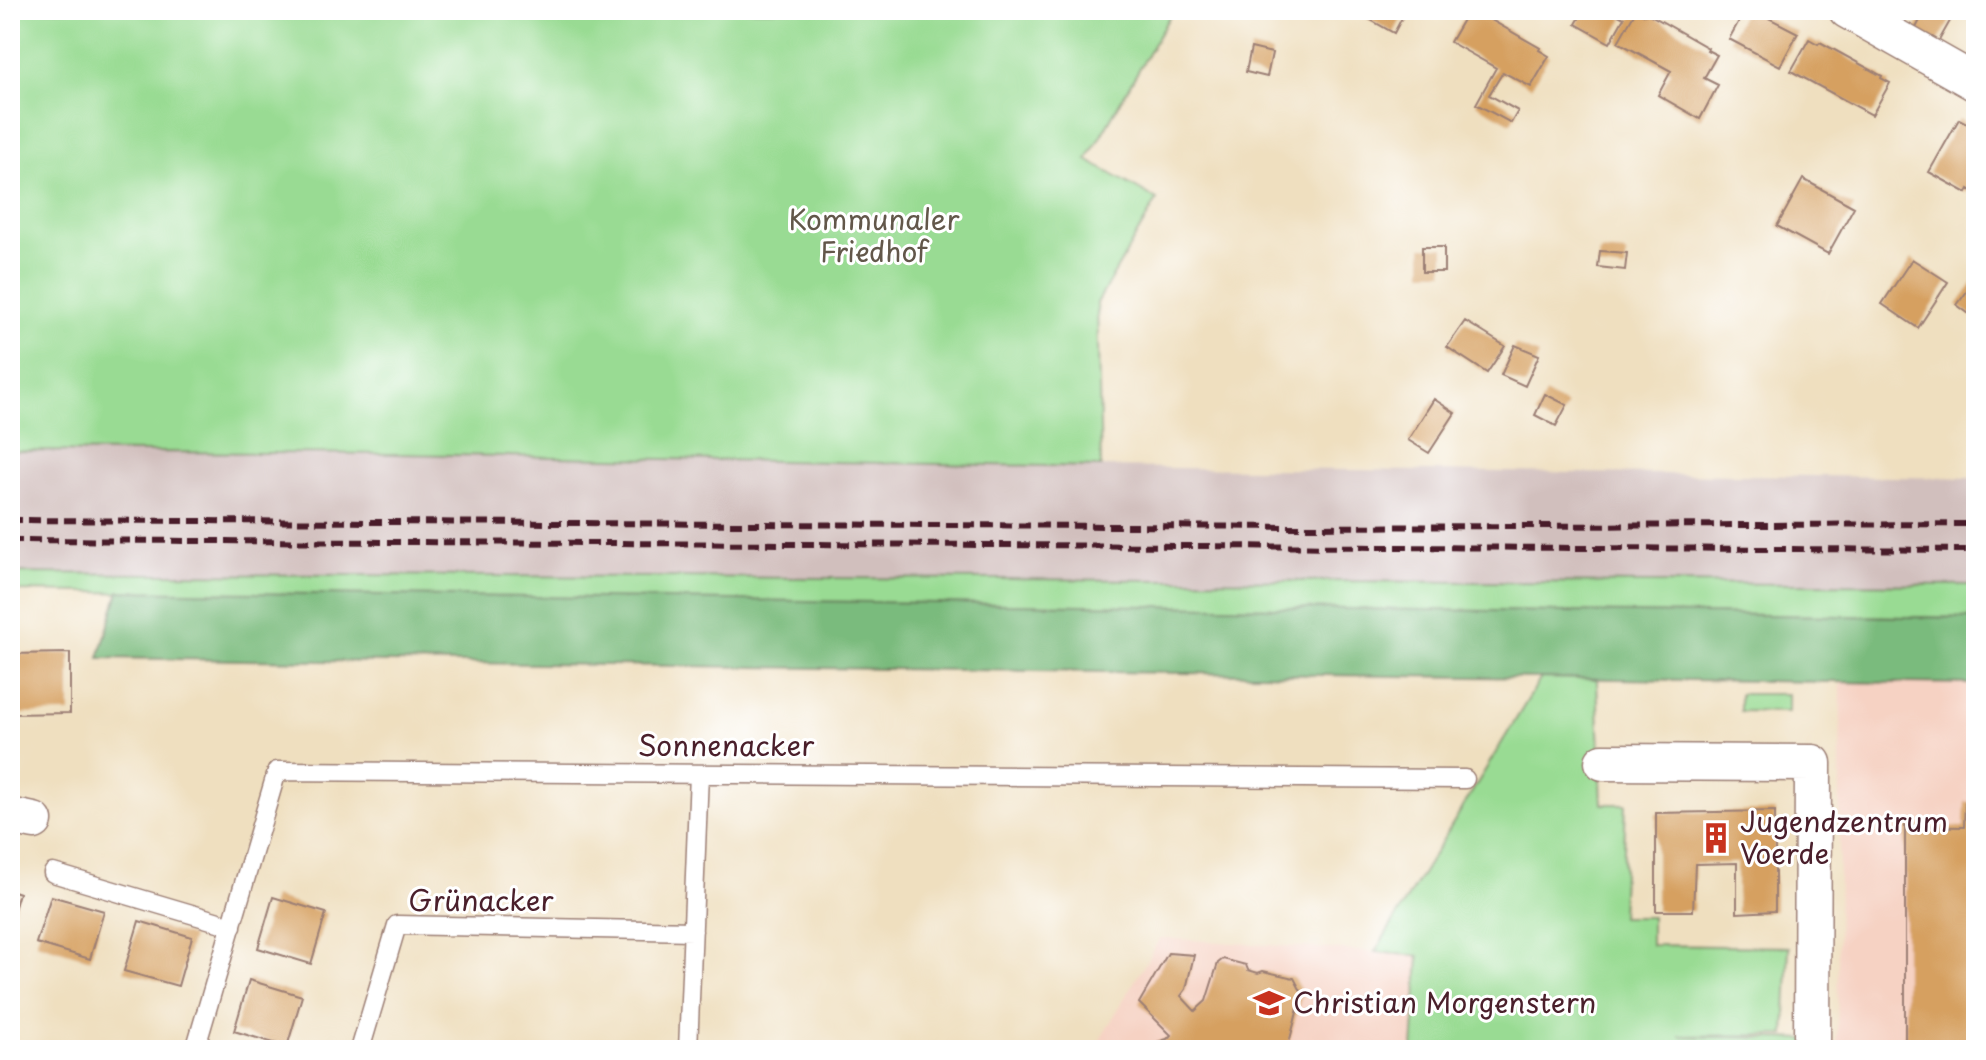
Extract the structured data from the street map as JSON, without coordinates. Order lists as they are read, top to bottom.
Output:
{
  "streets": {
    "lane": ["Sonnenacker", "Grünacker"]
  },
  "parks": ["Kommunaler Friedhof"],
  "places": {
    "building": ["Jugendzentrum Voerde"],
    "school or university": ["Christian Morgenstern"]
  }
}
